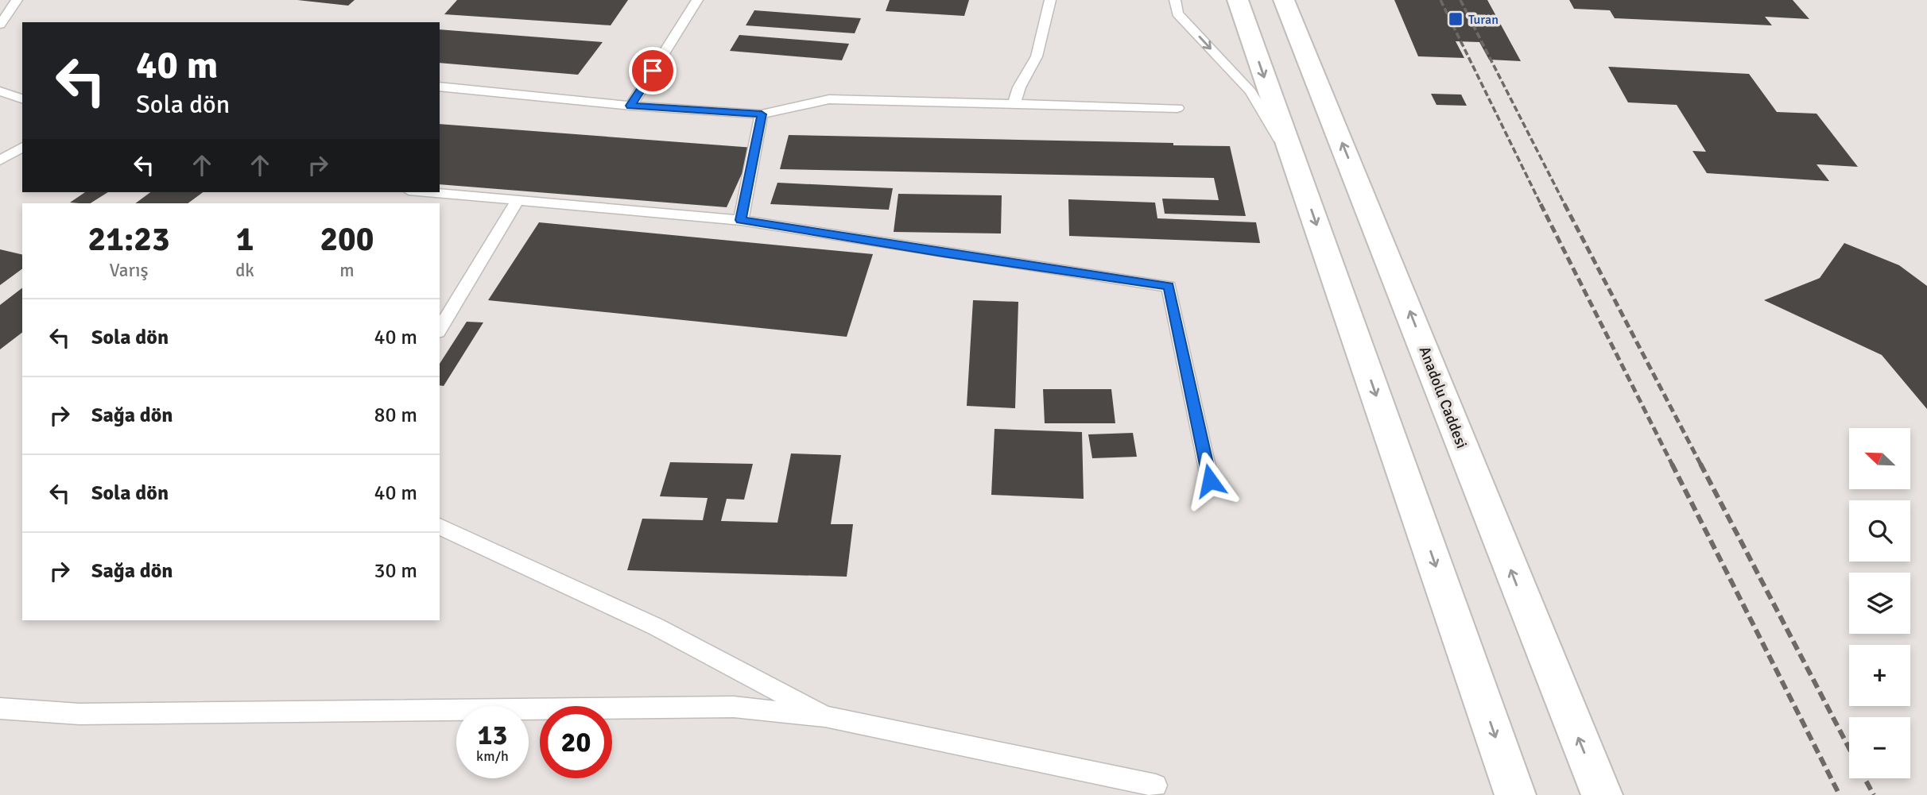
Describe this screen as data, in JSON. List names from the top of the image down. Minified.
{"streets":{"highway":["Anadolu Caddesi"]},"places":{"transit":["Turan"]},"north":"top left","page":{"turn":["40 m","Sola dön"],"eta":["21:23","Varış","1","dk","200","m"],"list":[{"name":"Sola dön","value":"40 m"},{"name":"Sağa dön","value":"80 m"},{"name":"Sola dön","value":"40 m"},{"name":"Sağa dön","value":"30 m"}],"map_buttons":["+","−"],"speed":"13 km/h","limit":"20"}}
